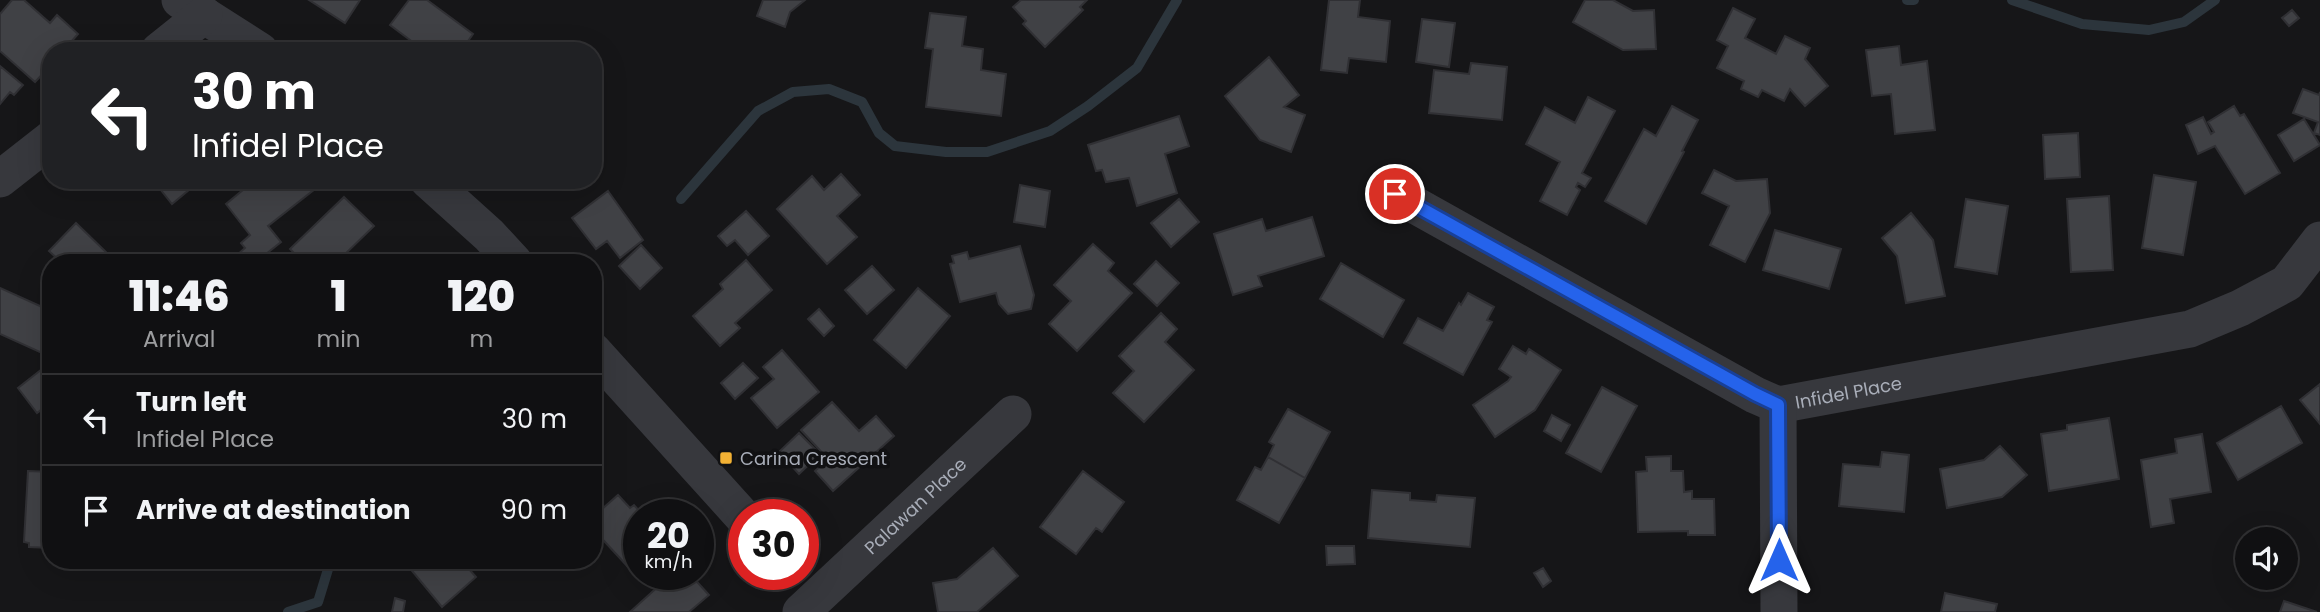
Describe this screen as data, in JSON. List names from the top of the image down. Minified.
{"streets":{"street":["Infidel Place","Palawan Place"]},"places":{"transit":["Carina Crescent"]},"page":{"turn":["30 m","Infidel Place"],"eta":["11:46","Arrival","1","min","120","m"],"list":[{"name":"Turn left","note":"Infidel Place","value":"30 m"},{"name":"Arrive at destination","value":"90 m"}],"speed":"20 km/h","limit":"30"}}
